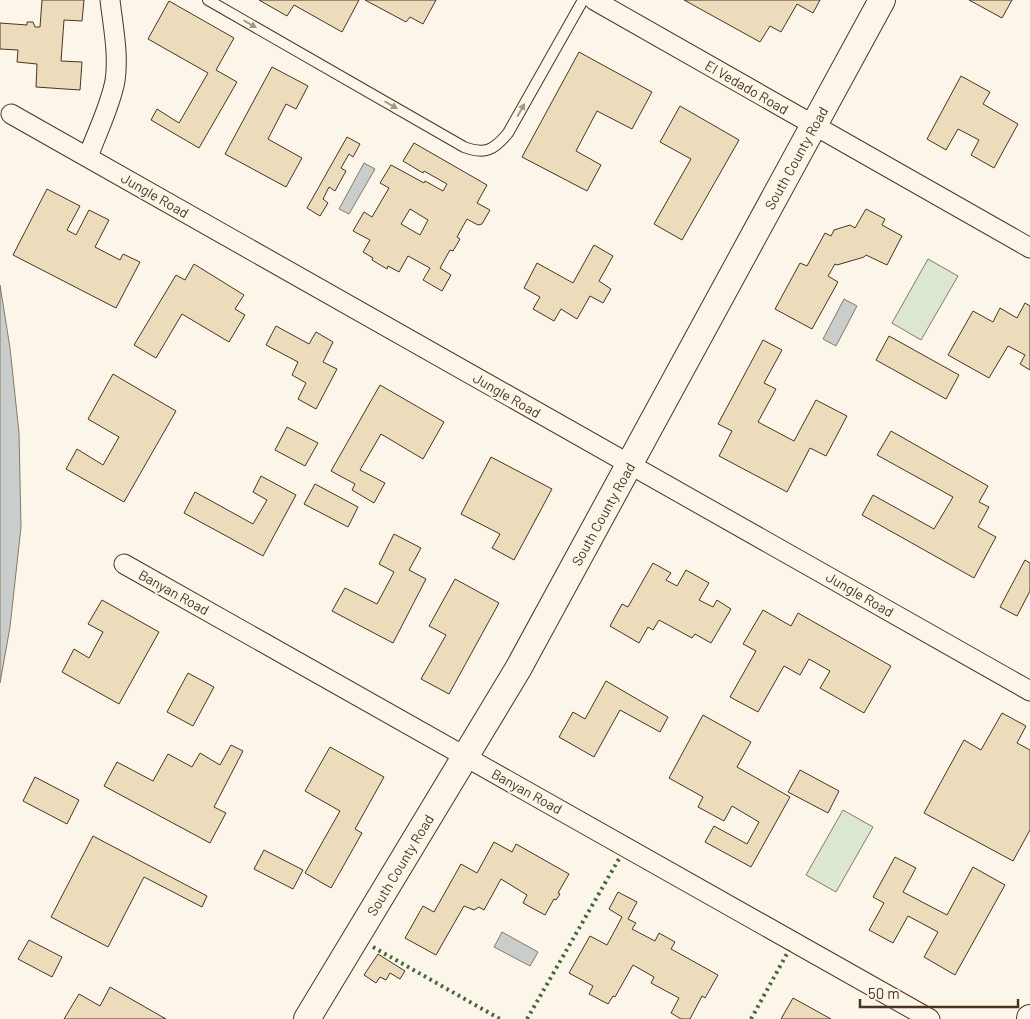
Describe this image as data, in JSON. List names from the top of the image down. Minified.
{"streets":{"main road":["South County Road"],"street":["El Vedado Road","Jungle Road","Banyan Road"]},"crossings":[["El Vedado Road","South County Road"],["South County Road","Jungle Road"],["South County Road","Banyan Road"]],"scale_bar":"50 m"}
